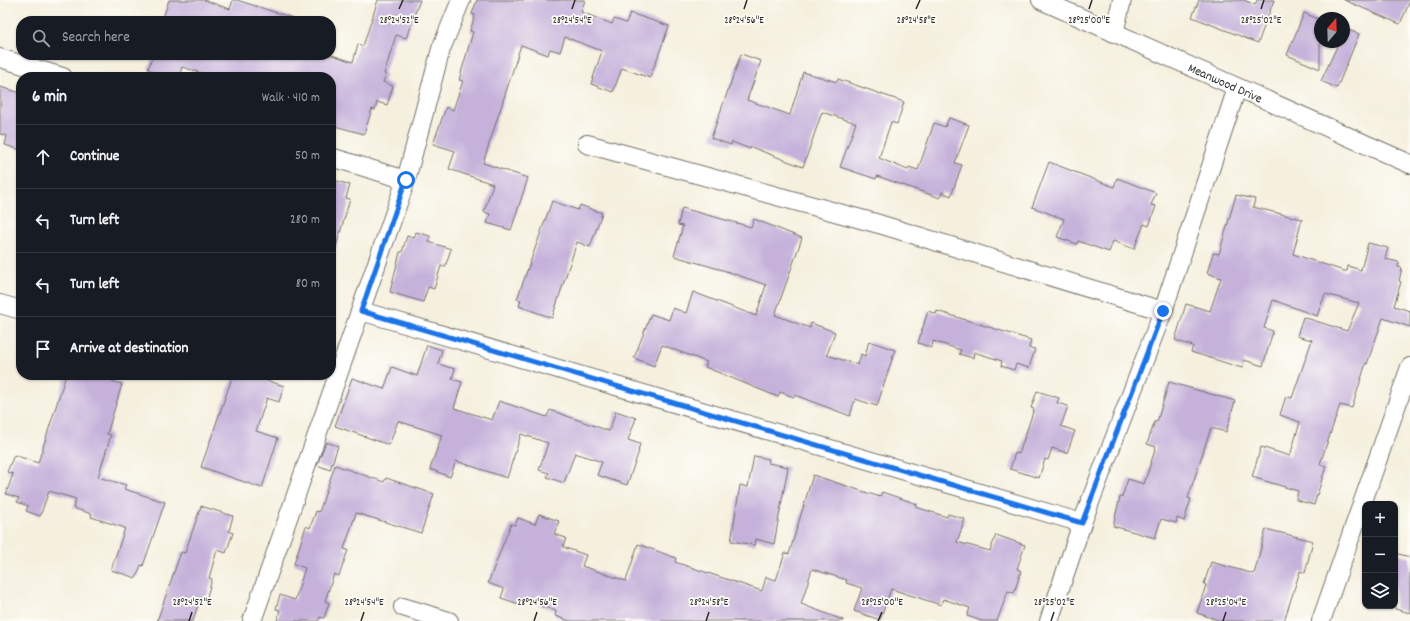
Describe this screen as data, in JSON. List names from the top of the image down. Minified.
{"streets":{"street":["Meanwood Drive"]},"north":"top","page":{"search":"Search here","heading":["6 min","Walk · 410 m"],"list":[["Continue","50 m"],["Turn left","280 m"],["Turn left","80 m"],"Arrive at destination"],"map_buttons":["+","−"]},"coordinates":["28°24'52\"E","28°24'54\"E","28°24'56\"E","28°24'58\"E","28°25'00\"E","28°25'02\"E","28°25'04\"E"]}
